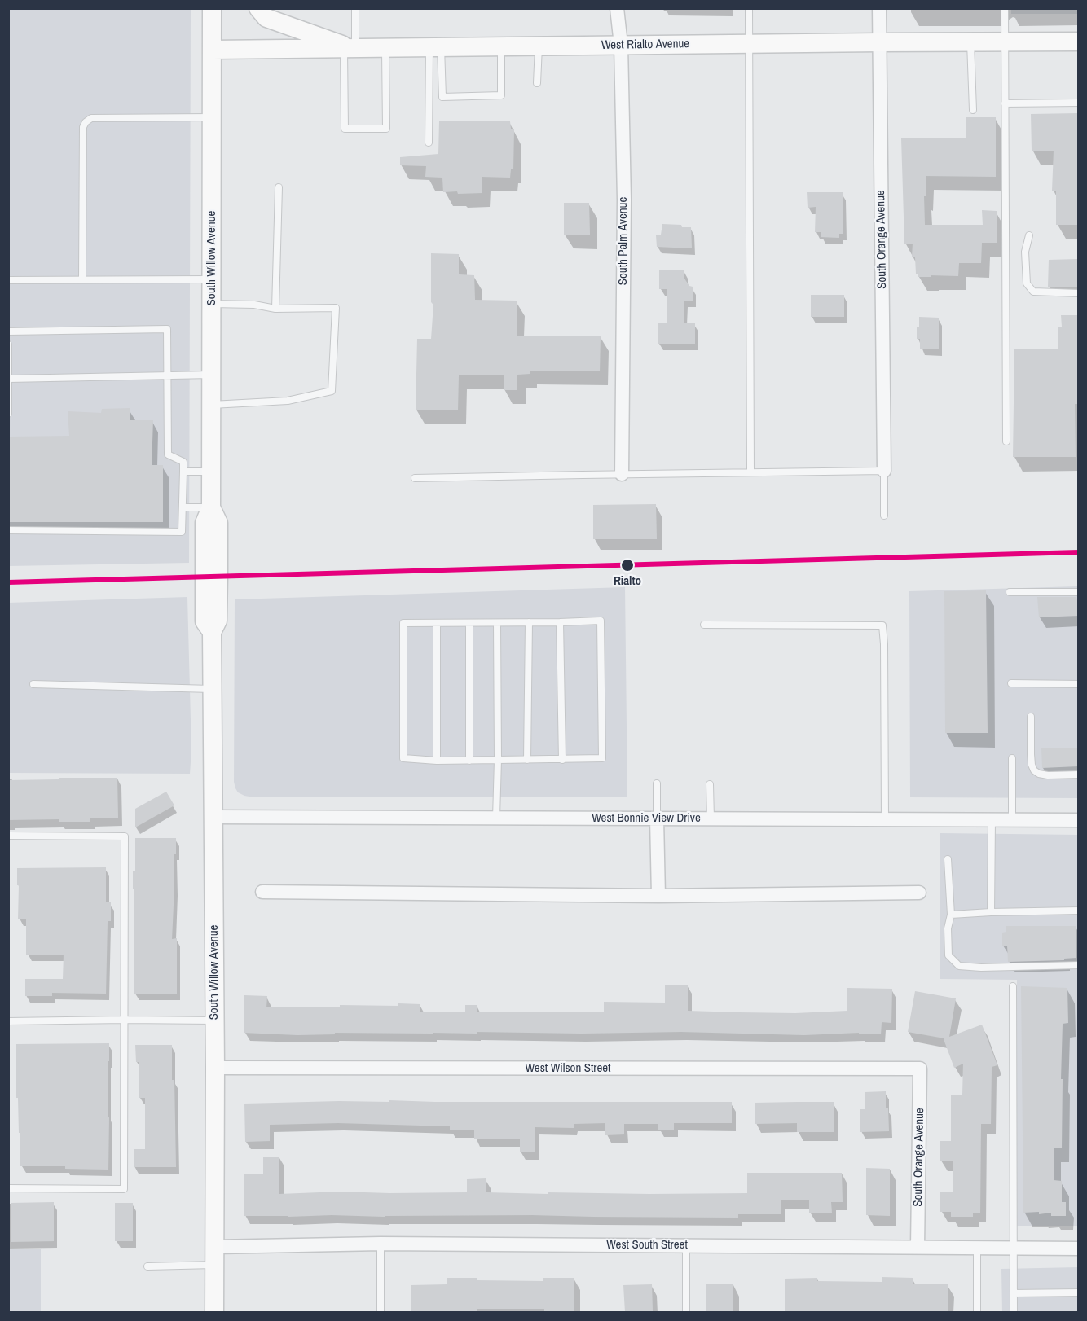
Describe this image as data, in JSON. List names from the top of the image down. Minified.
{"streets":{"street":["West Rialto Avenue","South Orange Avenue","South Palm Avenue","South Willow Avenue","West Bonnie View Drive","West Wilson Street","West South Street"]},"crossings":[["West Rialto Avenue","South Orange Avenue"],["West Rialto Avenue","South Palm Avenue"],["West Rialto Avenue","South Willow Avenue"],["South Orange Avenue","West Wilson Street"],["South Orange Avenue","West South Street"],["South Willow Avenue","West Bonnie View Drive"],["South Willow Avenue","West Wilson Street"],["South Willow Avenue","West South Street"]],"places":["Rialto"]}
